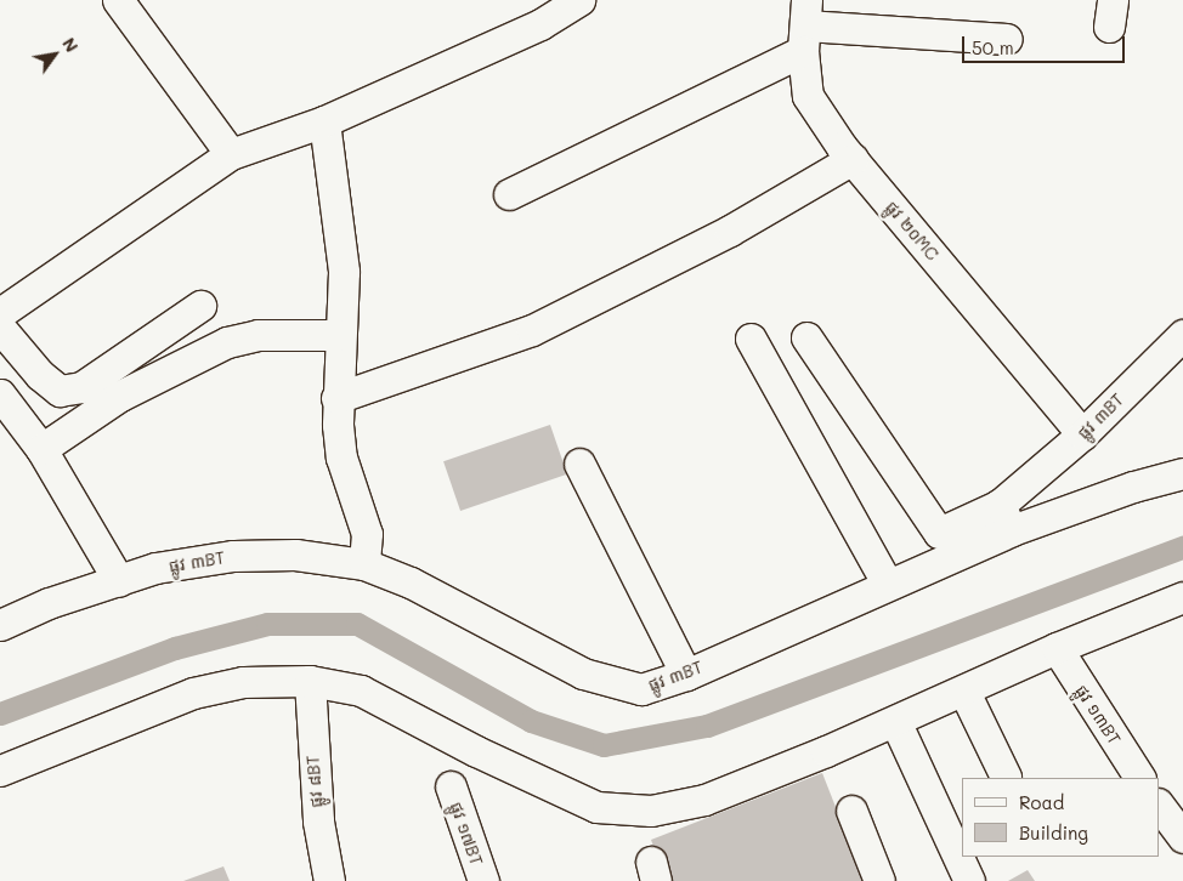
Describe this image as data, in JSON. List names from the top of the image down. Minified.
{"streets":{"street":["ផ្លូវ ២០MC","ផ្លូវ ៣BT","ផ្លូវ ១៣BT","ផ្លូវ ៨BT","ផ្លូវ ១៧BT"]},"crossings":[["ផ្លូវ ២០MC","ផ្លូវ ៣BT"]],"legend":["Road","Building"],"scale_bar":"50 m","north":"top right"}
